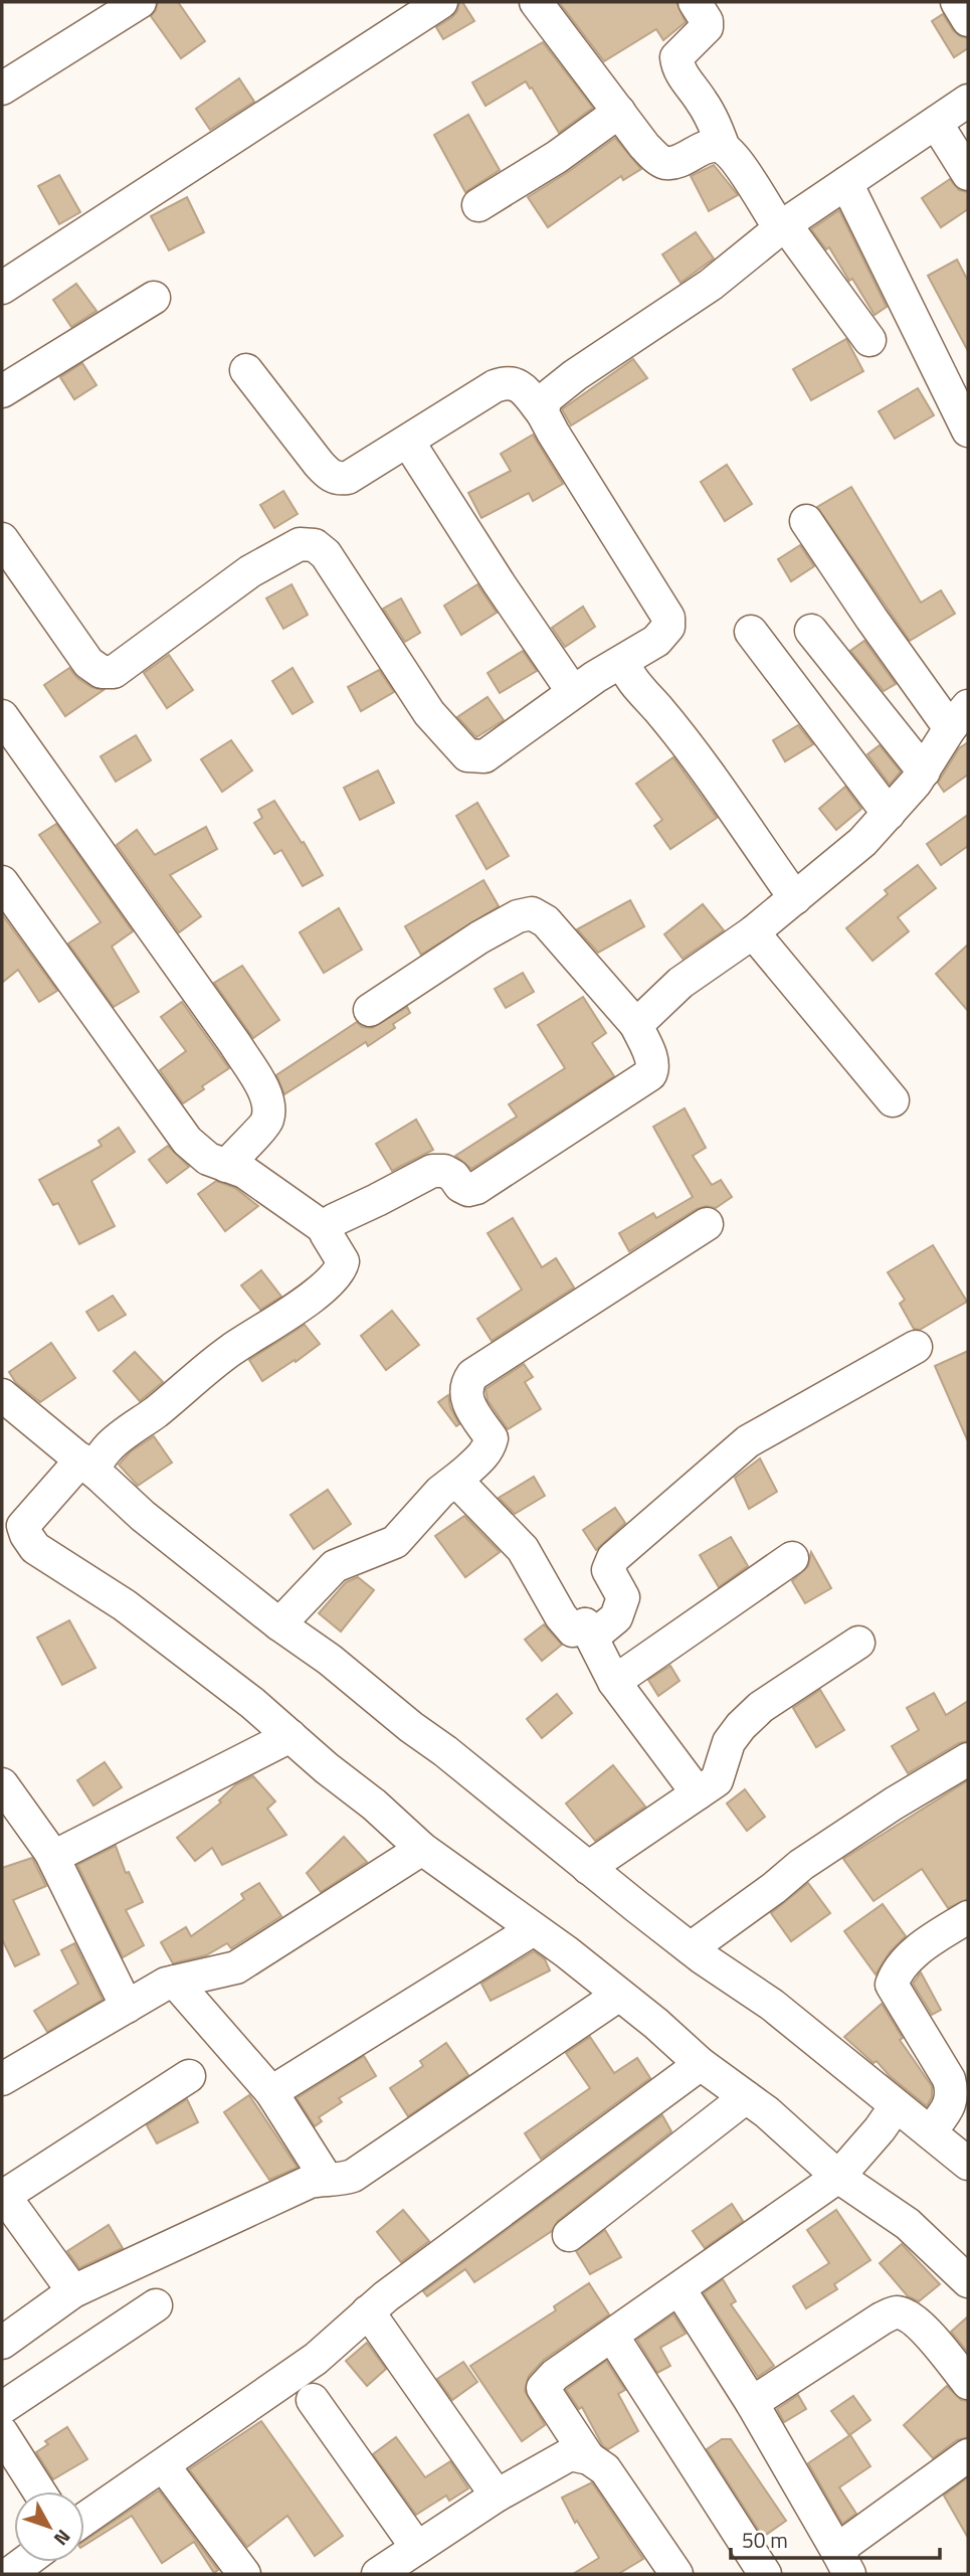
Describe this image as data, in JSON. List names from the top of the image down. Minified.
{"scale_bar":"50 m","north":"bottom right"}
